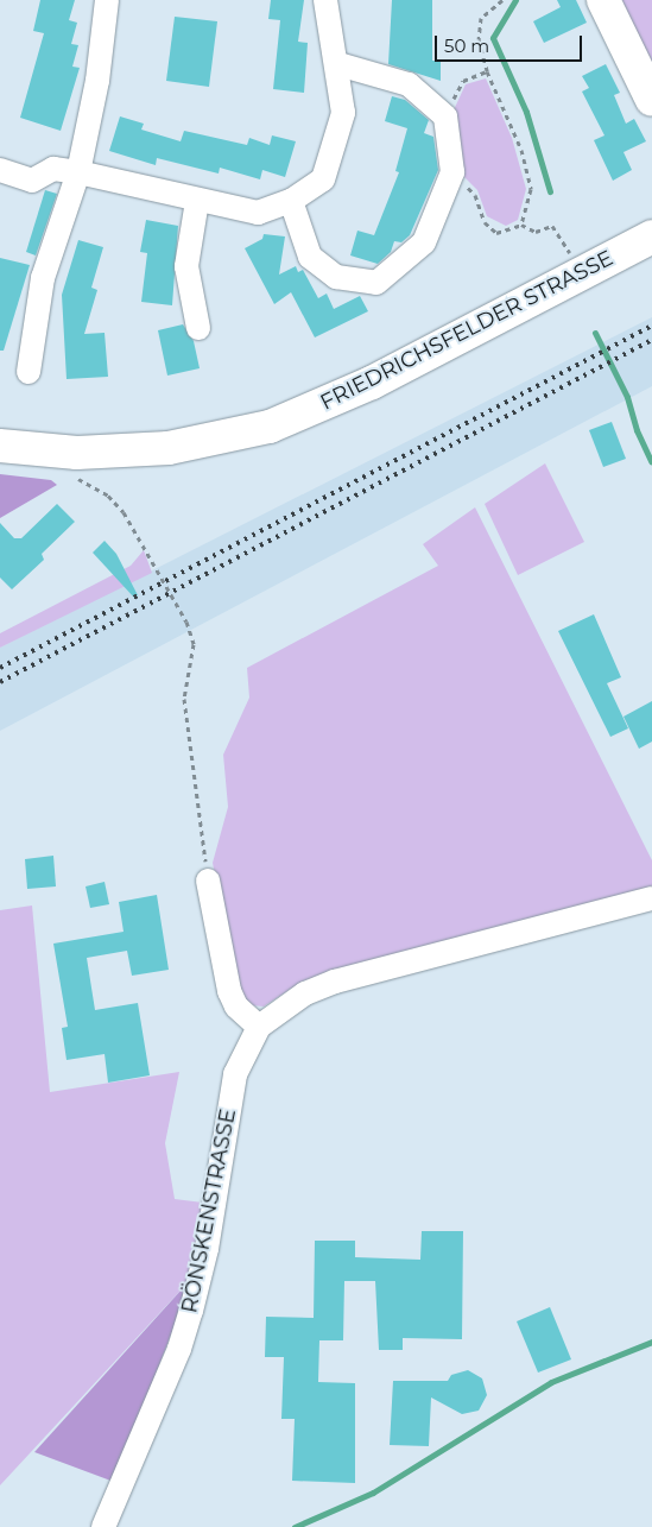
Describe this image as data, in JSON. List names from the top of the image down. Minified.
{"streets":{"main road":["FRIEDRICHSFELDER STRASSE"],"street":["RÖNSKENSTRASSE"]},"scale_bar":"50 m"}
